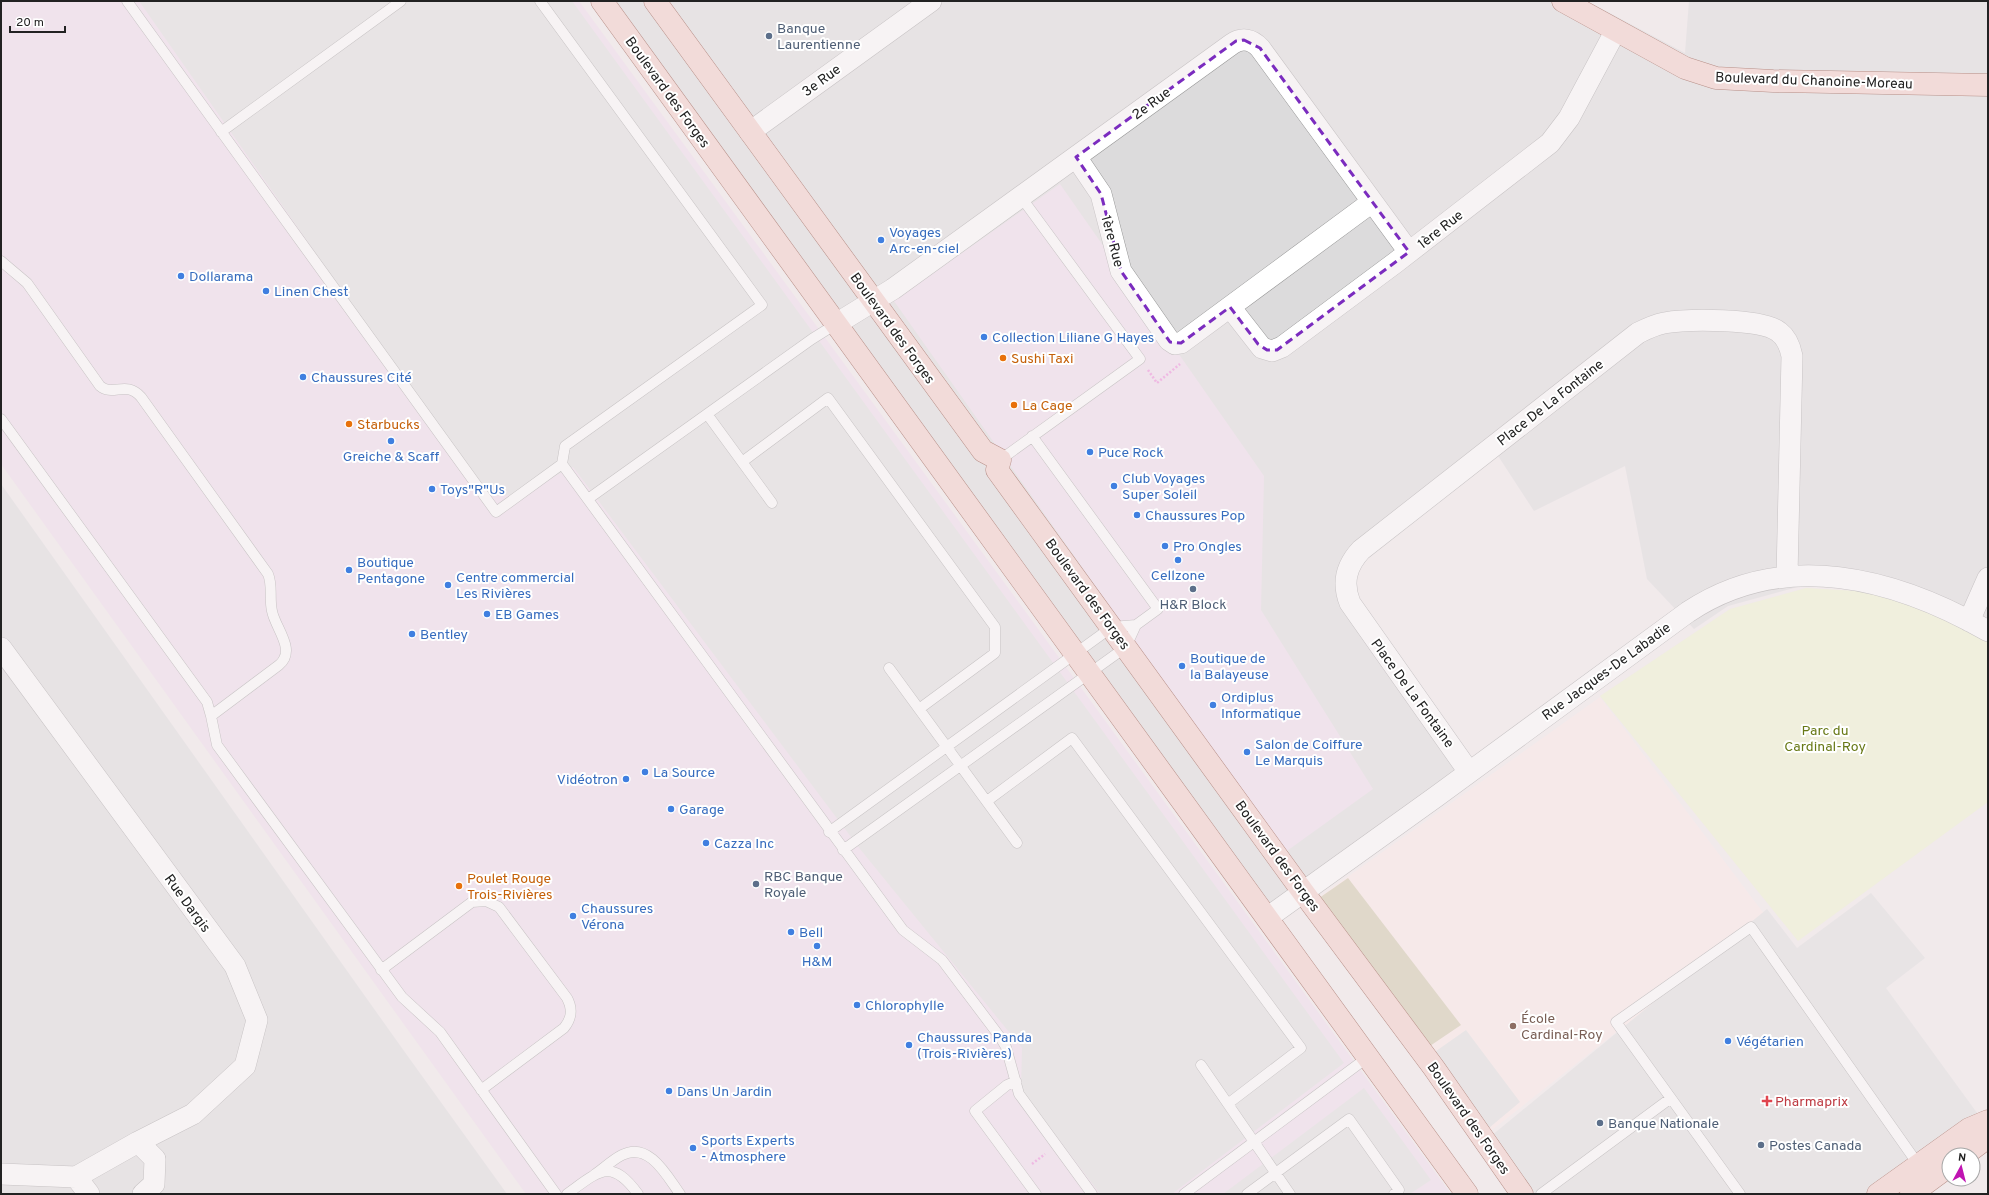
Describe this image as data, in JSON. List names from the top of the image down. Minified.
{"streets":{"main road":["Boulevard du Chanoine-Moreau","Boulevard des Forges"],"street":["3e Rue","2e Rue","1ère Rue","Place De La Fontaine","Rue Jacques-De Labadie","Rue Dargis"]},"crossings":[["3e Rue","Boulevard des Forges"],["Boulevard du Chanoine-Moreau","1ère Rue"],["Boulevard des Forges","2e Rue"],["Boulevard des Forges","Rue Jacques-De Labadie"],["2e Rue","1ère Rue"],["Place De La Fontaine","Rue Jacques-De Labadie"]],"parks":["Parc du Cardinal-Roy"],"places":{"other":["Banque Laurentienne","Voyages Arc-en-ciel","Dollarama","Linen Chest","Collection Liliane G Hayes","Sushi Taxi","Chaussures Cité","La Cage","Starbucks","Greiche & Scaff","Puce Rock","Club Voyages Super Soleil","Toys\"R\"Us","Chaussures Pop","Pro Ongles","Cellzone","Boutique Pentagone","Centre commercial Les Rivières","H&R Block","EB Games","Bentley","Boutique de la Balayeuse","Ordiplus Informatique","Salon de Coiffure Le Marquis","La Source","Vidéotron","Garage","Cazza Inc","RBC Banque Royale","Poulet Rouge Trois-Rivières","Chaussures Vérona","Bell","H&M","Chlorophylle","École Cardinal-Roy","Végétarien","Chaussures Panda (Trois-Rivières)","Dans Un Jardin","Banque Nationale","Postes Canada","Sports Experts - Atmosphere"],"health":["Pharmaprix"]},"scale_bar":"20 m","north":"top"}
